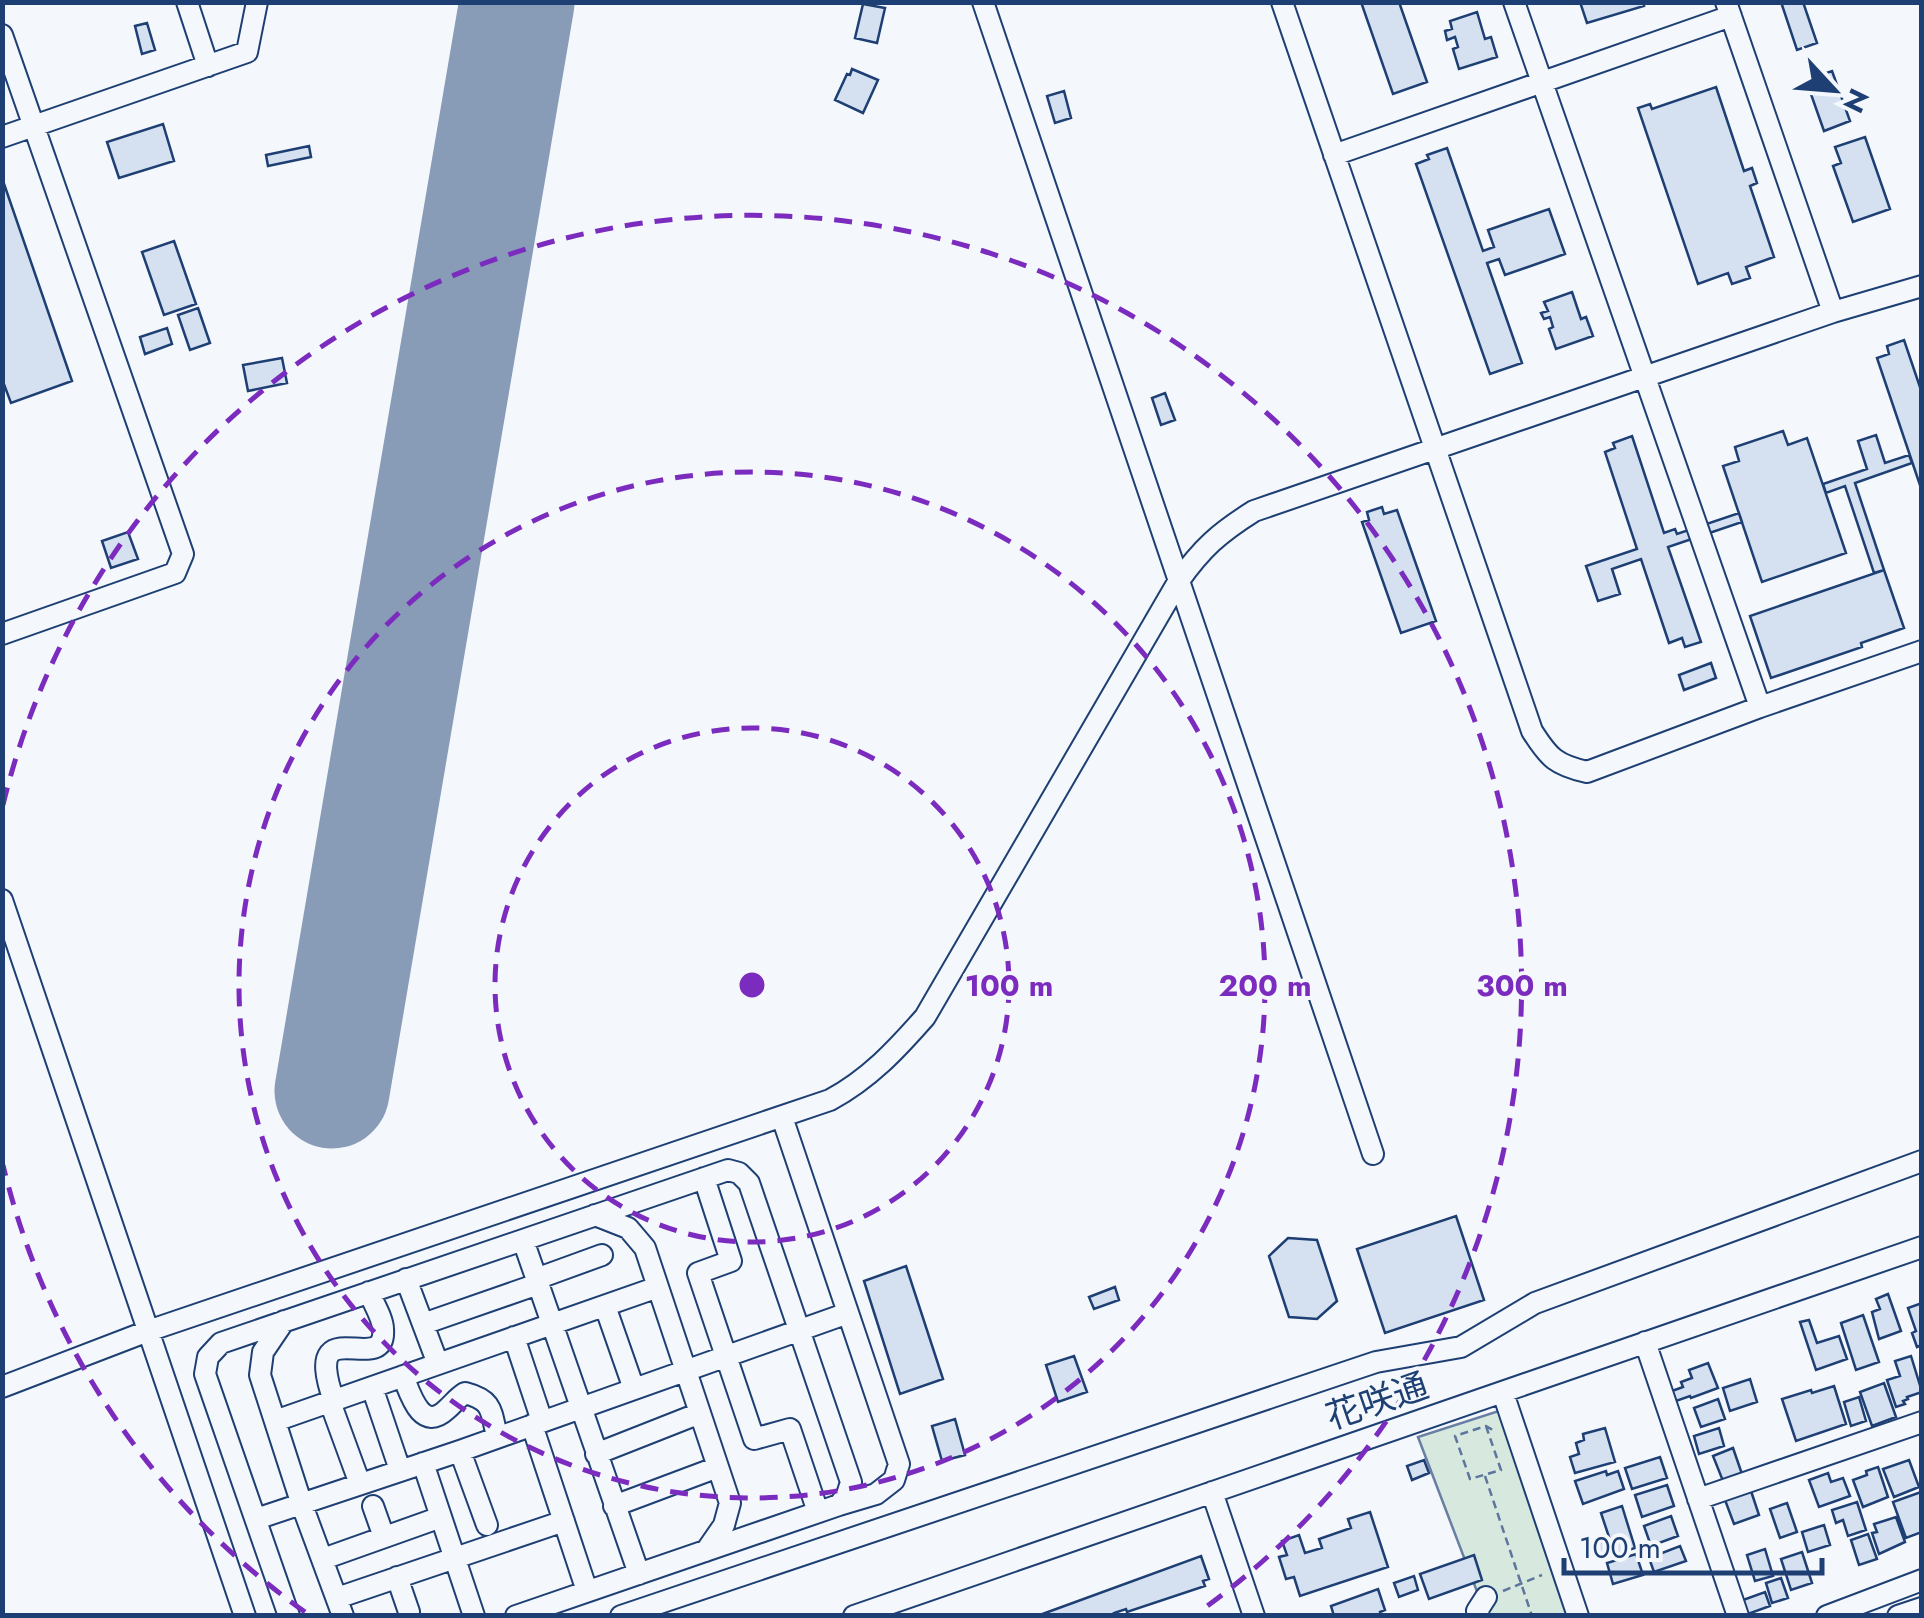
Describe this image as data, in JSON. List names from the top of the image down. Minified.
{"streets":{"street":["花咲通"]},"scale_bar":"100 m","north":"bottom right","rings":["100 m","200 m","300 m"]}
